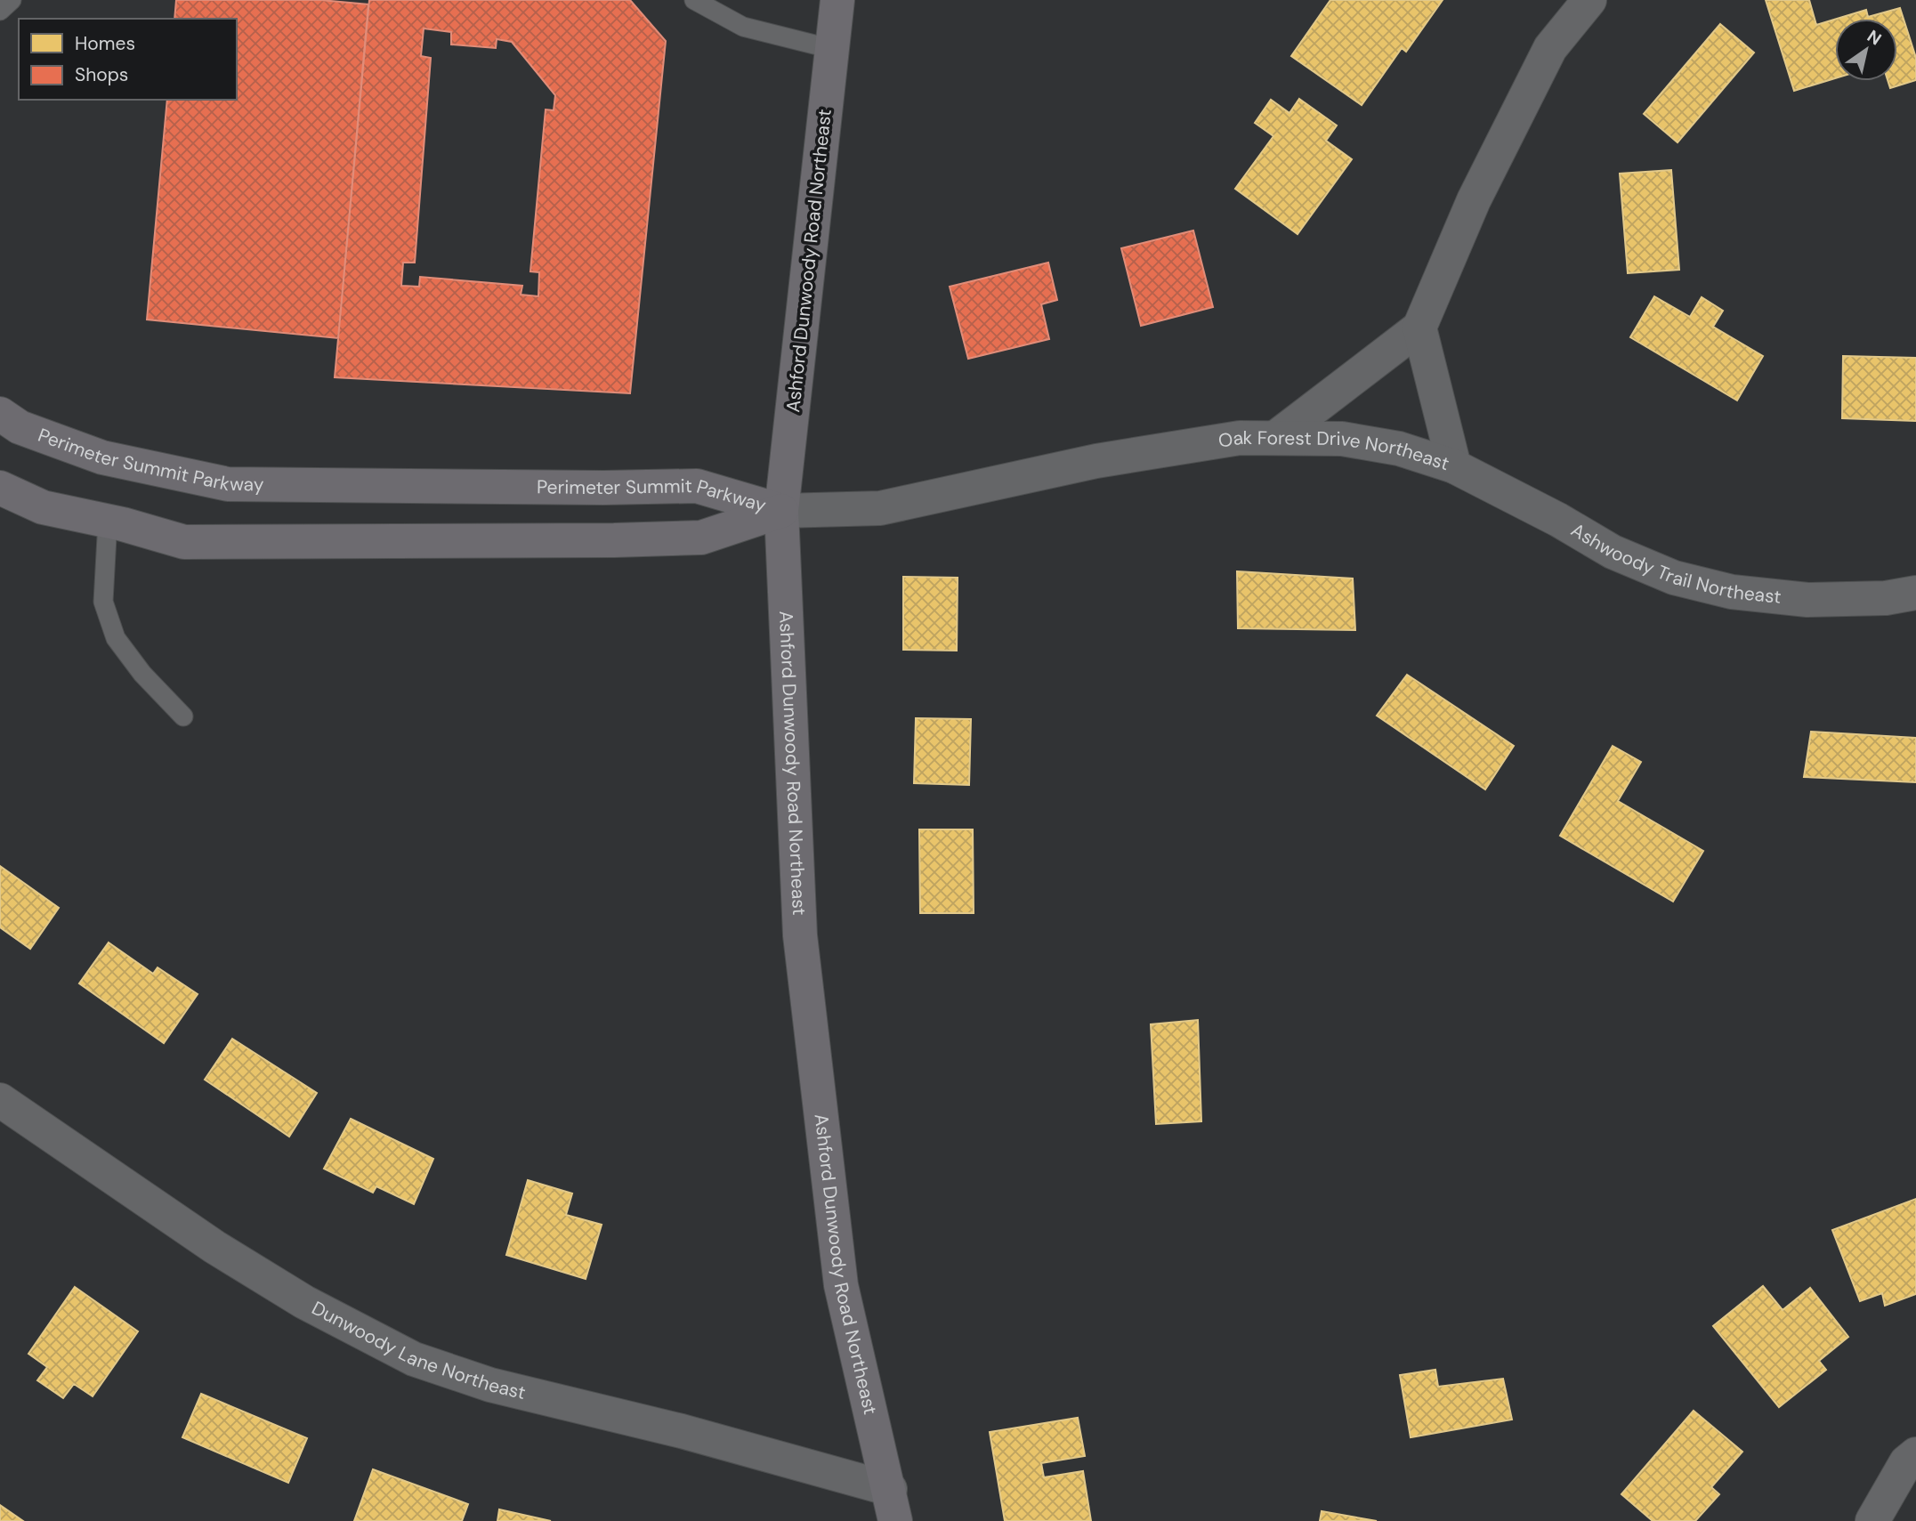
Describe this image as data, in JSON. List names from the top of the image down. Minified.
{"streets":{"main road":["Ashford Dunwoody Road Northeast","Perimeter Summit Parkway"],"street":["Oak Forest Drive Northeast","Ashwoody Trail Northeast","Dunwoody Lane Northeast"]},"crossings":[["Ashford Dunwoody Road Northeast","Oak Forest Drive Northeast"],["Ashford Dunwoody Road Northeast","Perimeter Summit Parkway"],["Ashford Dunwoody Road Northeast","Dunwoody Lane Northeast"],["Oak Forest Drive Northeast","Perimeter Summit Parkway"],["Oak Forest Drive Northeast","Ashwoody Trail Northeast"]],"legend":["Homes","Shops"],"north":"top right"}
